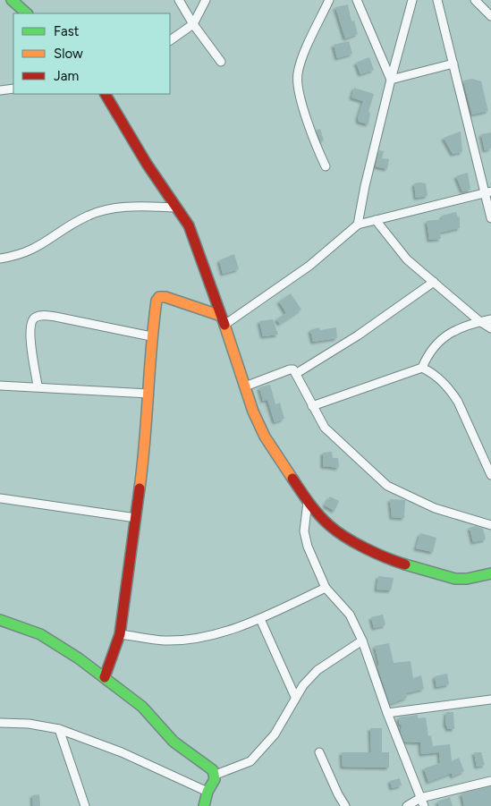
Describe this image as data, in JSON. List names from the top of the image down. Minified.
{"legend":["Fast","Slow","Jam"]}
